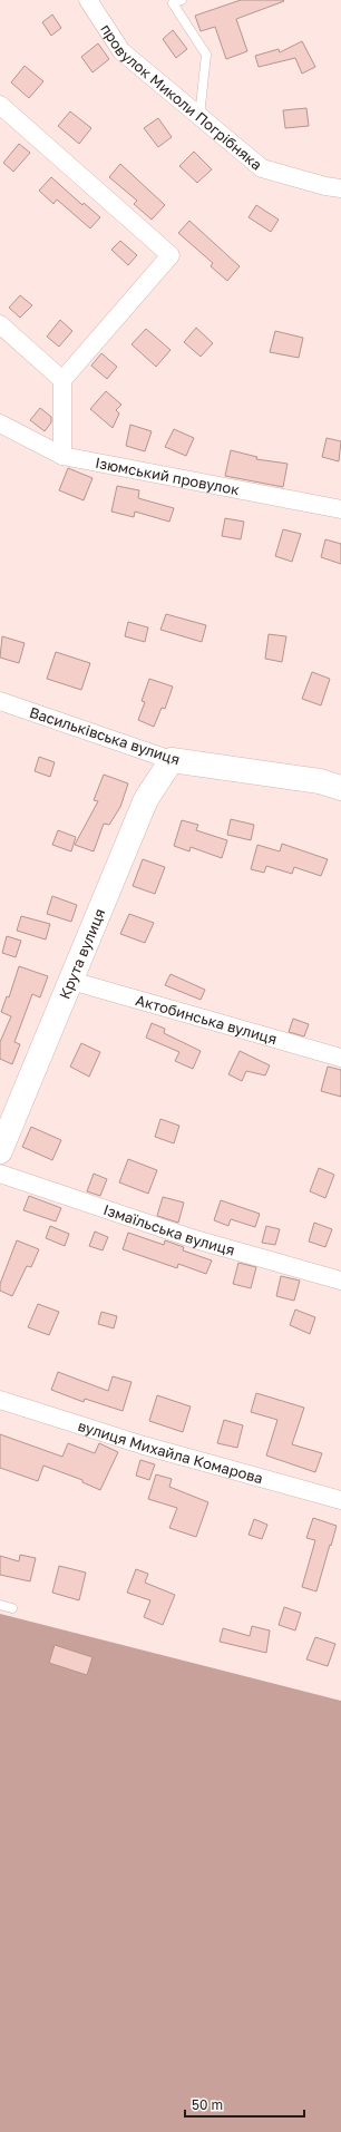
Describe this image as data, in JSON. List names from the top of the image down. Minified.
{"streets":{"street":["провулок Миколи Погрібняка","Ізюмський провулок","Васильківська вулиця","Крута вулиця","Актобинська вулиця","Ізмаїльська вулиця","вулиця Михайла Комарова"]},"crossings":[["Васильківська вулиця","Крута вулиця"],["Крута вулиця","Актобинська вулиця"]],"scale_bar":"50 m"}
